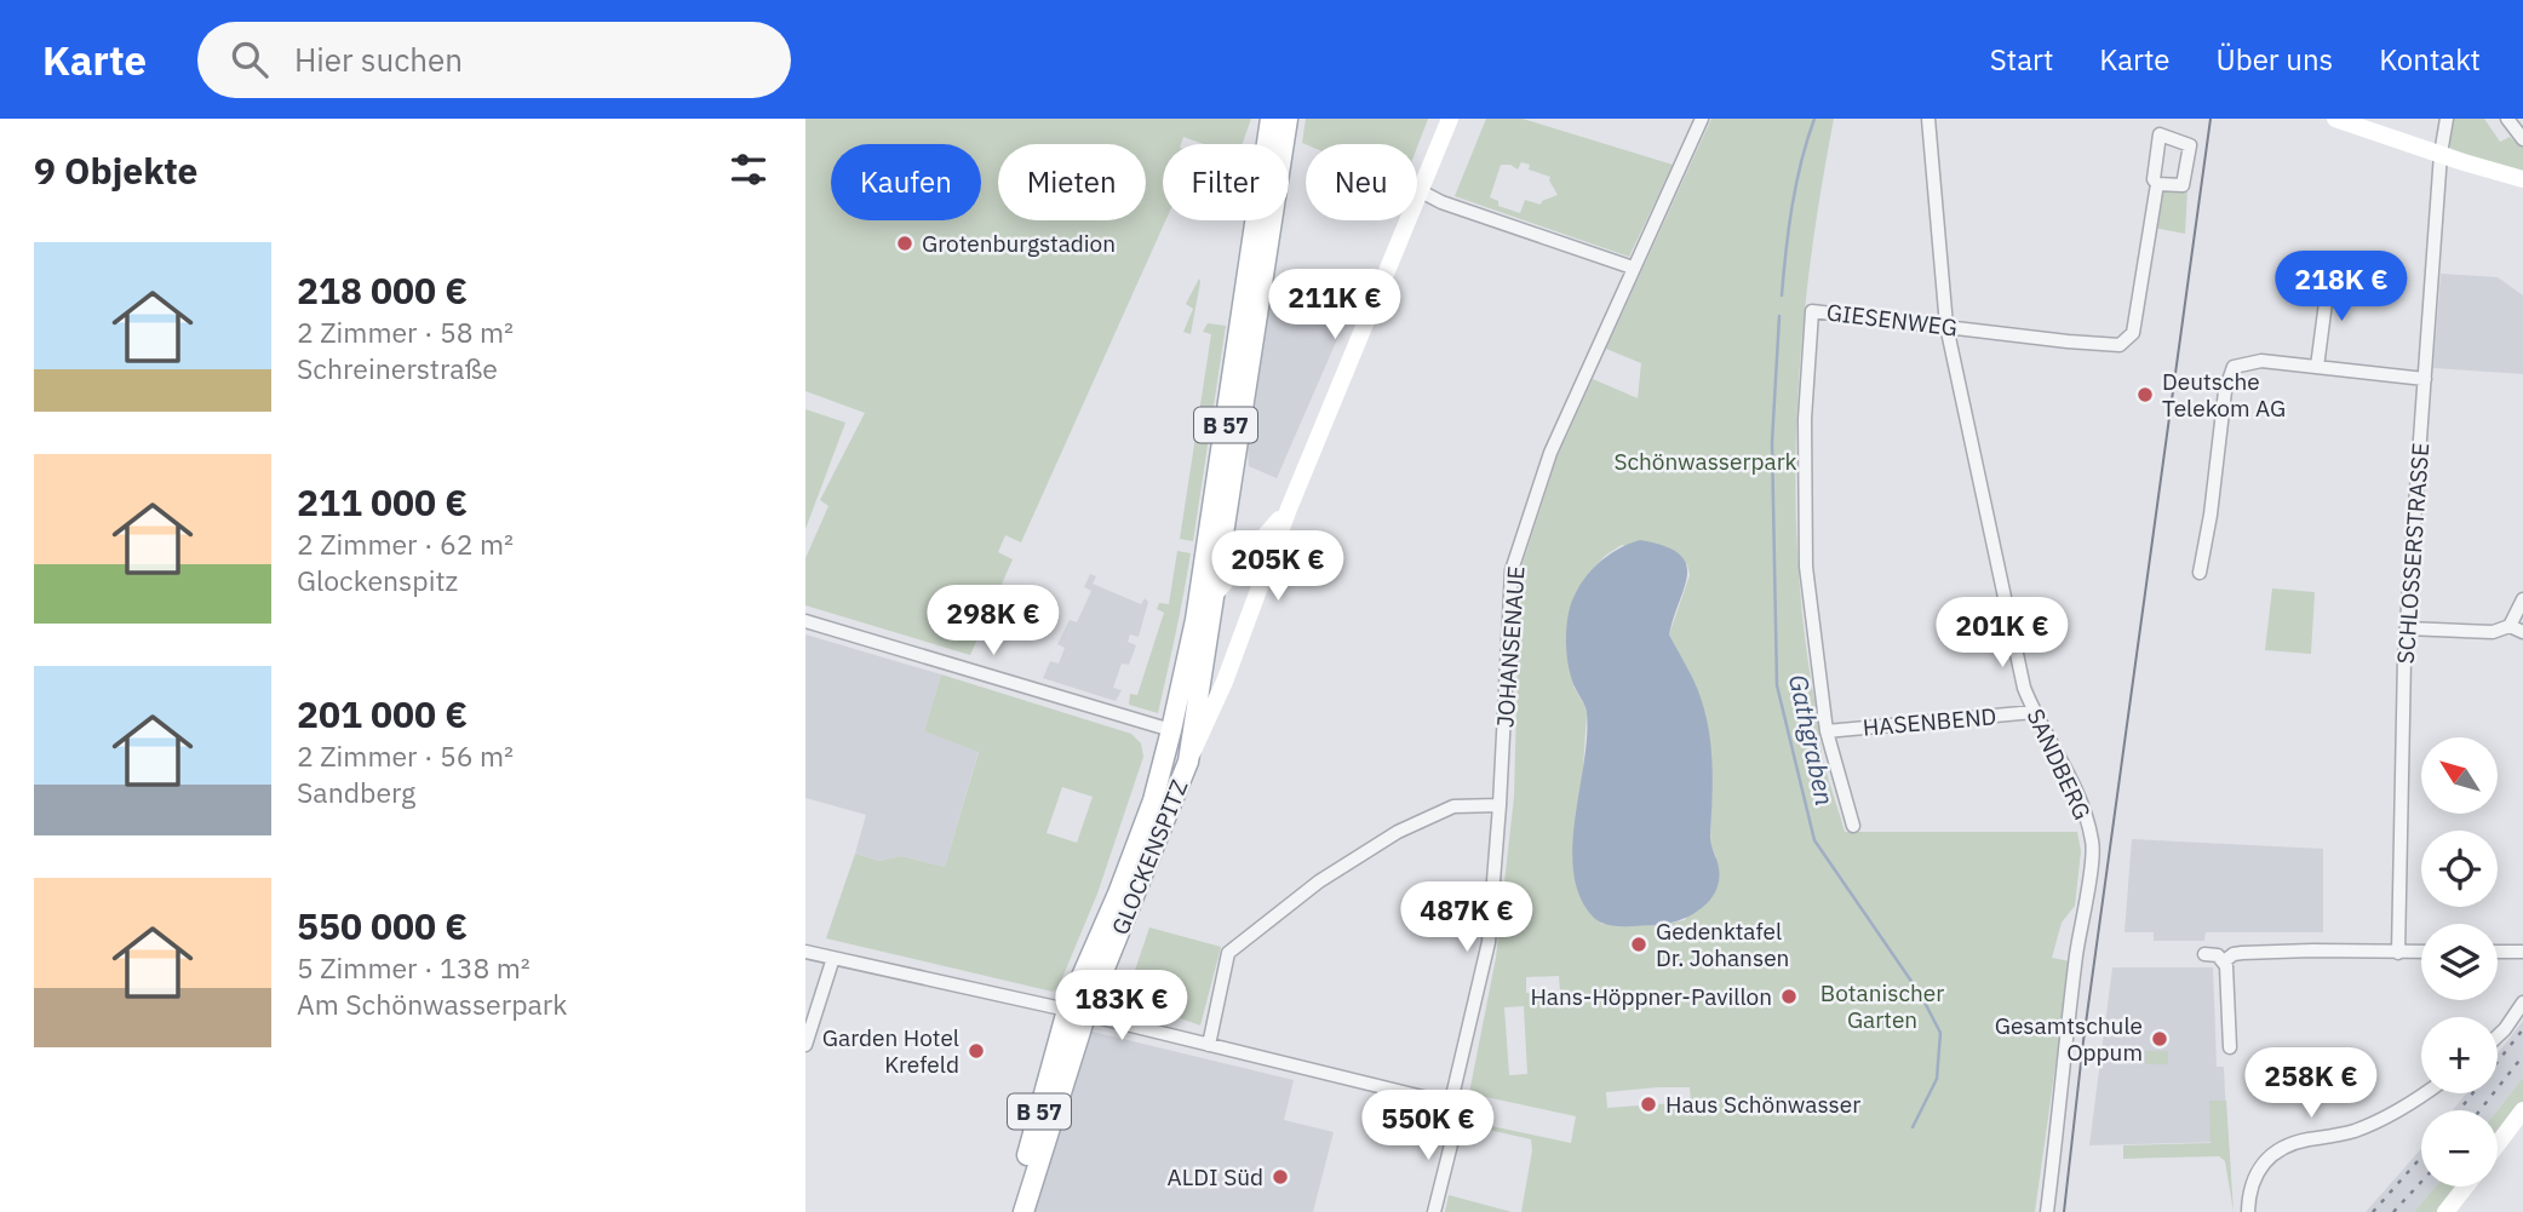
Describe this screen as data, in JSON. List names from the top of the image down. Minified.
{"streets":{"main road":["B 57","GLOCKENSPITZ"],"street":["GIESENWEG","SCHLOSSERSTRASSE","JOHANSENAUE","HASENBEND","SANDBERG"]},"crossings":[["GIESENWEG","HASENBEND"],["GIESENWEG","SANDBERG"],["B 57","GLOCKENSPITZ"],["HASENBEND","SANDBERG"]],"water":["Gathgraben"],"parks":["Schönwasserpark","Botanischer Garten"],"places":["Grotenburgstadion","Deutsche Telekom AG","Gedenktafel Dr. Johansen","Hans-Höppner-Pavillon","Gesamtschule Oppum","Garden Hotel Krefeld","Haus Schönwasser","ALDI Süd"],"north":"top left","page":{"header":"Karte","search":"Hier suchen","nav":["Start","Karte","Über uns","Kontakt"],"heading":"9 Objekte","chip":["Kaufen","Mieten","Filter","Neu"],"list":[{"name":"218 000 €","note":"2 Zimmer · 58 m² · Schreinerstraße"},{"name":"211 000 €","note":"2 Zimmer · 62 m² · Glockenspitz"},{"name":"201 000 €","note":"2 Zimmer · 56 m² · Sandberg"},{"name":"550 000 €","note":"5 Zimmer · 138 m² · Am Schönwasserpark"}],"price":["218K €","211K €","205K €","298K €","201K €","487K €","183K €","258K €","550K €"],"map_buttons":["+","−"]}}
